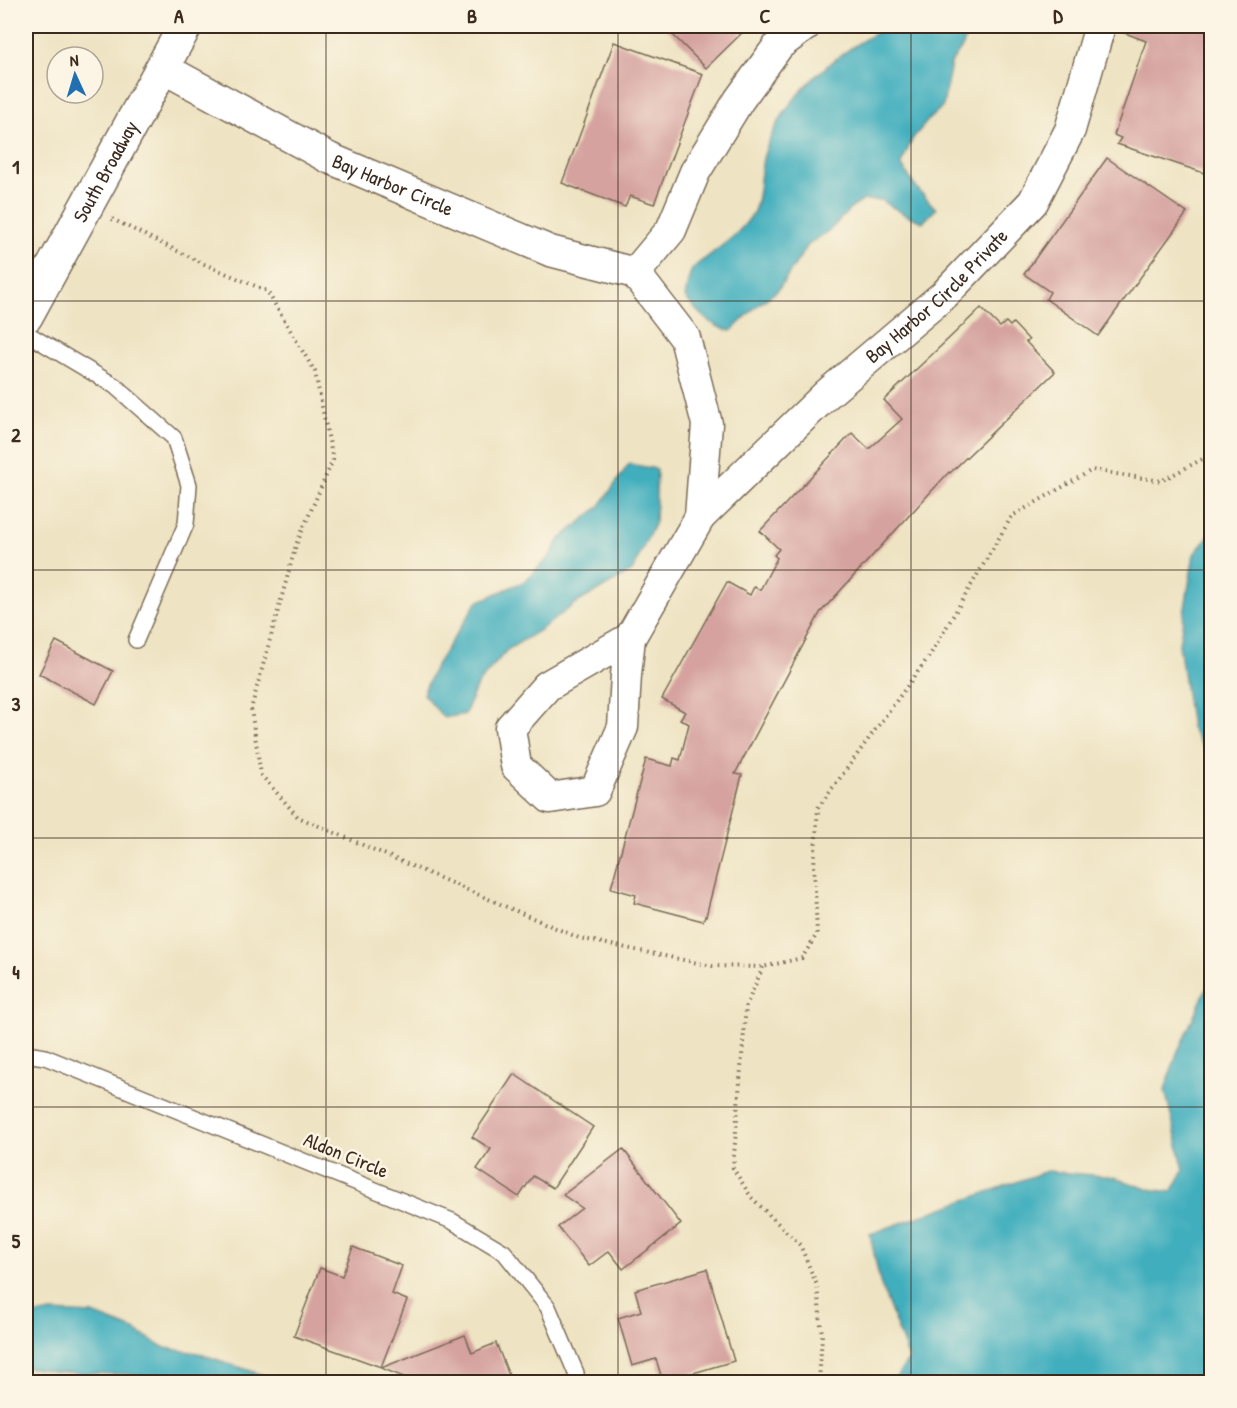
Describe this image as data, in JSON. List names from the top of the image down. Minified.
{"streets":{"street":["South Broadway","Bay Harbor Circle","Bay Harbor Circle Private"],"lane":["Aldon Circle"]},"crossings":[["South Broadway","Bay Harbor Circle"],["Bay Harbor Circle","Bay Harbor Circle Private"]],"north":"top","grid":{"columns":["A","B","C","D"],"rows":["1","2","3","4","5"]}}
